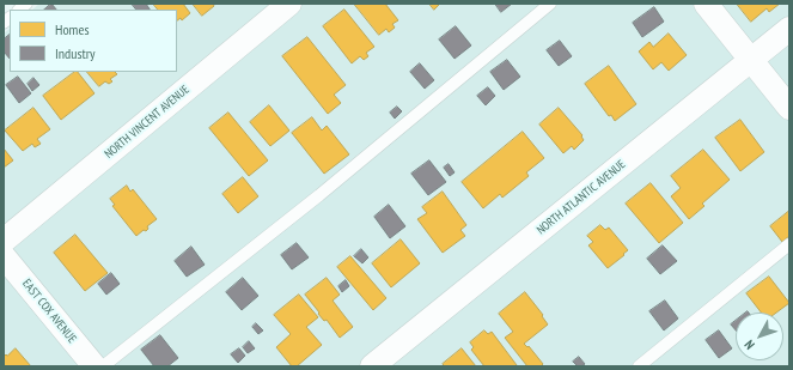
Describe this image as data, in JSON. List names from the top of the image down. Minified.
{"streets":{"street":["NORTH VINCENT AVENUE","NORTH ATLANTIC AVENUE","EAST COX AVENUE"]},"legend":["Homes","Industry"],"north":"bottom left"}
